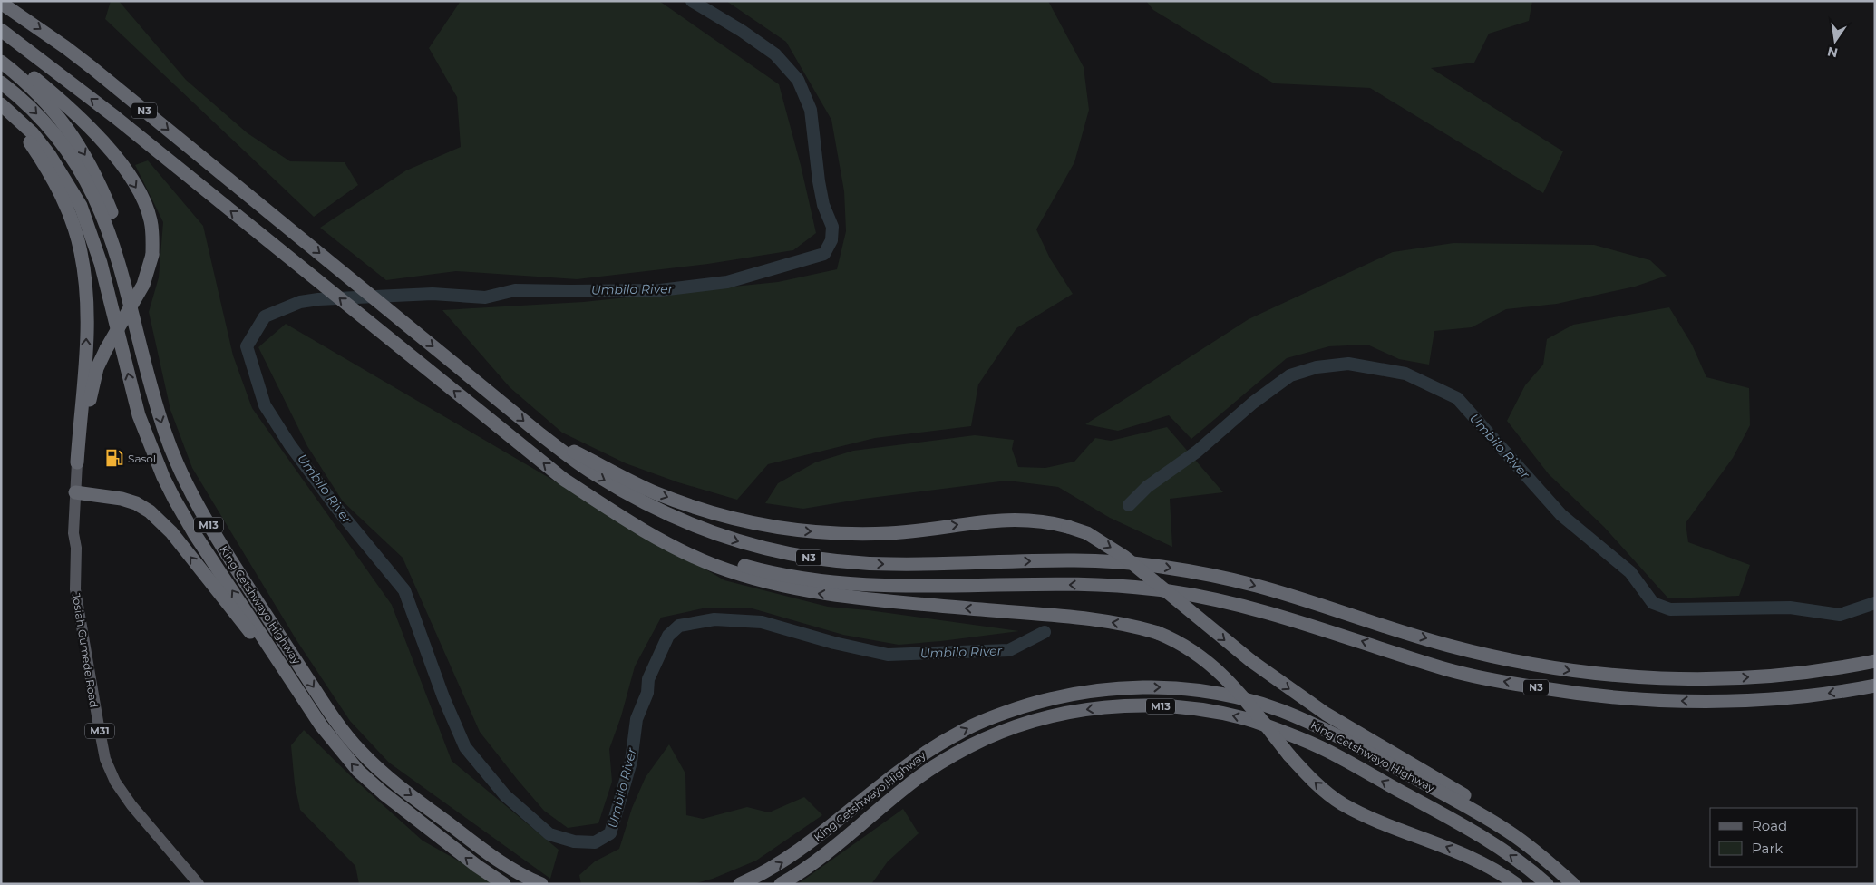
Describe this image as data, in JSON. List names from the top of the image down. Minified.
{"streets":{"highway":["N3","M13","King Cetshwayo Highway"],"main road":["Josiah Gumede Road","M31"]},"water":["Umbilo River"],"places":{"fuel station":["Sasol"]},"legend":["Road","Park"],"north":"bottom"}
